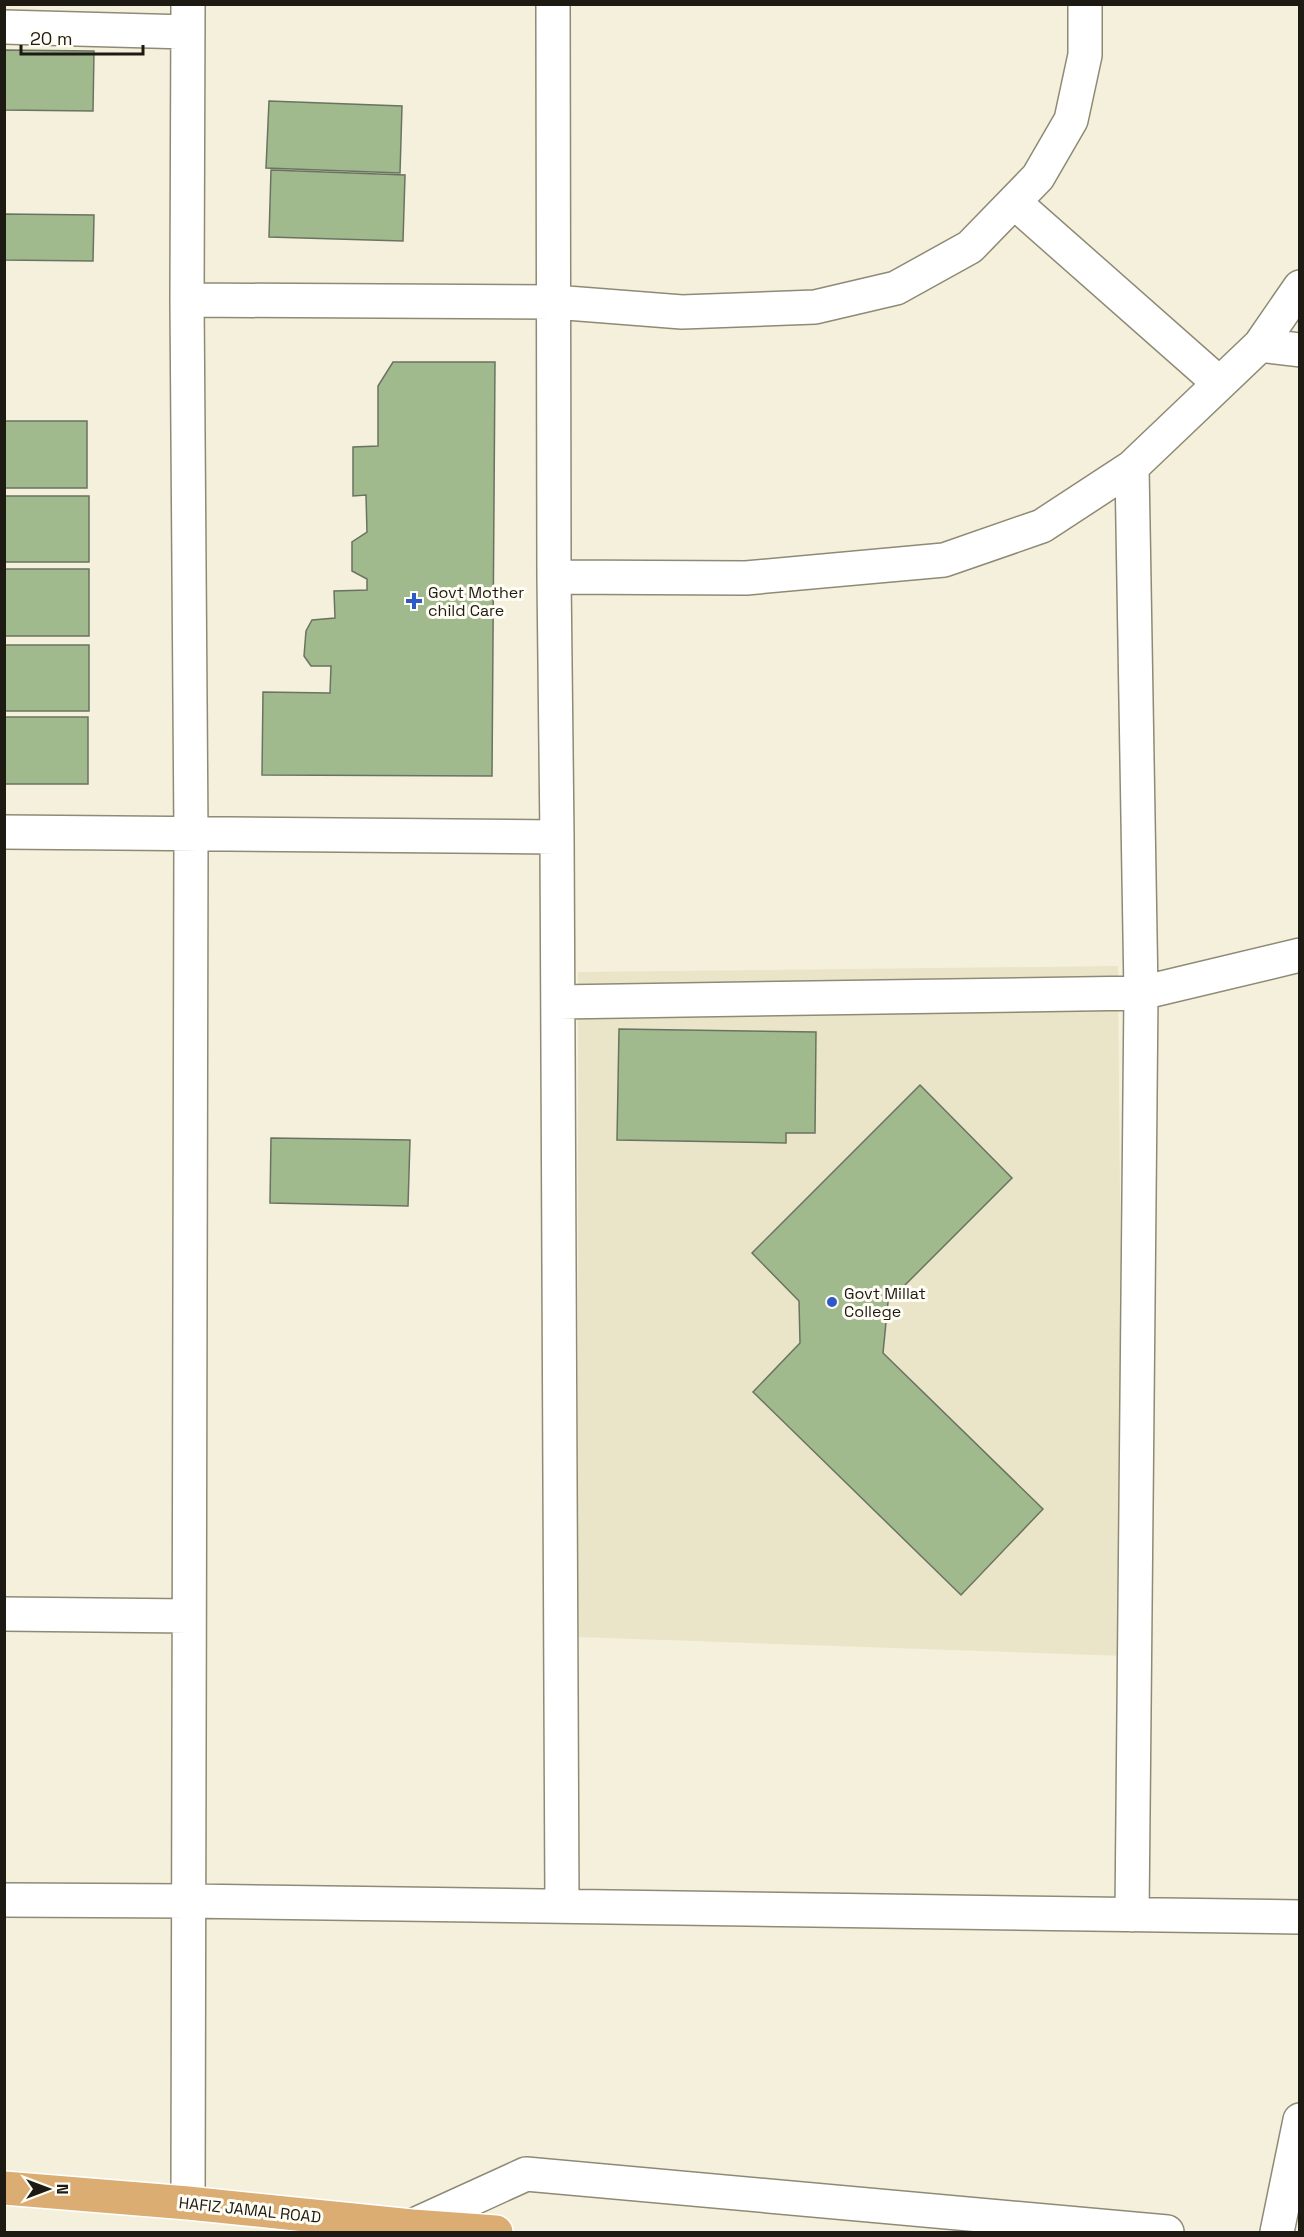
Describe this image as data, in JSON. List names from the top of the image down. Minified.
{"streets":{"main road":["HAFIZ JAMAL ROAD"]},"places":{"health":["Govt Mother child Care"],"other":["Govt Millat College"]},"scale_bar":"20 m","north":"right"}
